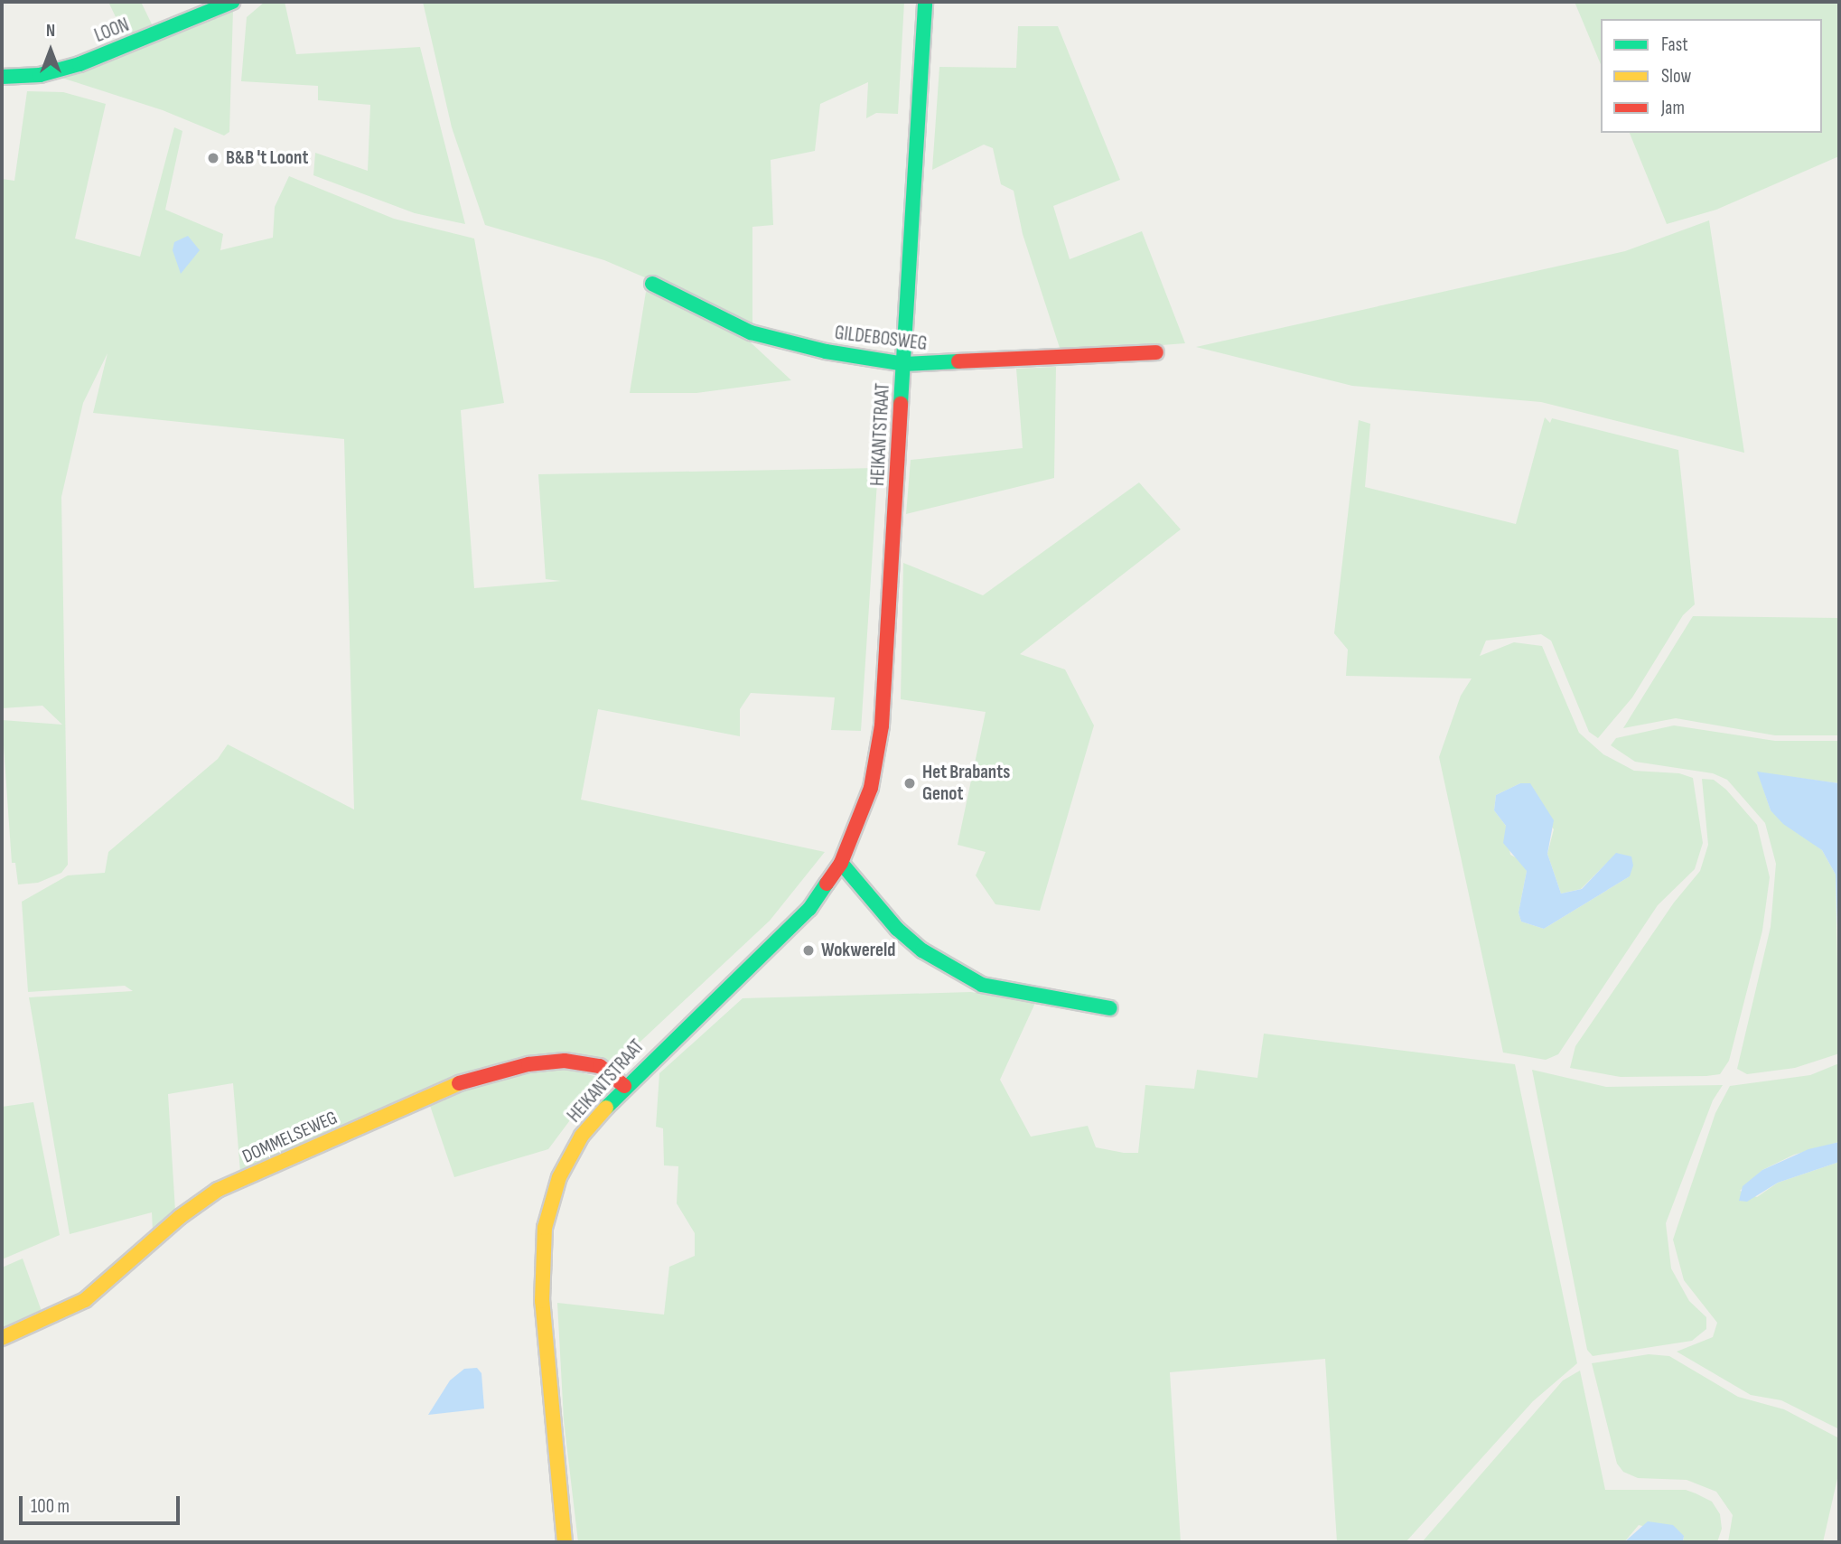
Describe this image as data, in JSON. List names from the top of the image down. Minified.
{"streets":{"street":["LOON","GILDEBOSWEG","HEIKANTSTRAAT","DOMMELSEWEG"]},"crossings":[["GILDEBOSWEG","HEIKANTSTRAAT"],["HEIKANTSTRAAT","DOMMELSEWEG"]],"places":["B&B 't Loont","Het Brabants Genot","Wokwereld"],"legend":["Fast","Slow","Jam"],"scale_bar":"100 m","north":"top"}
